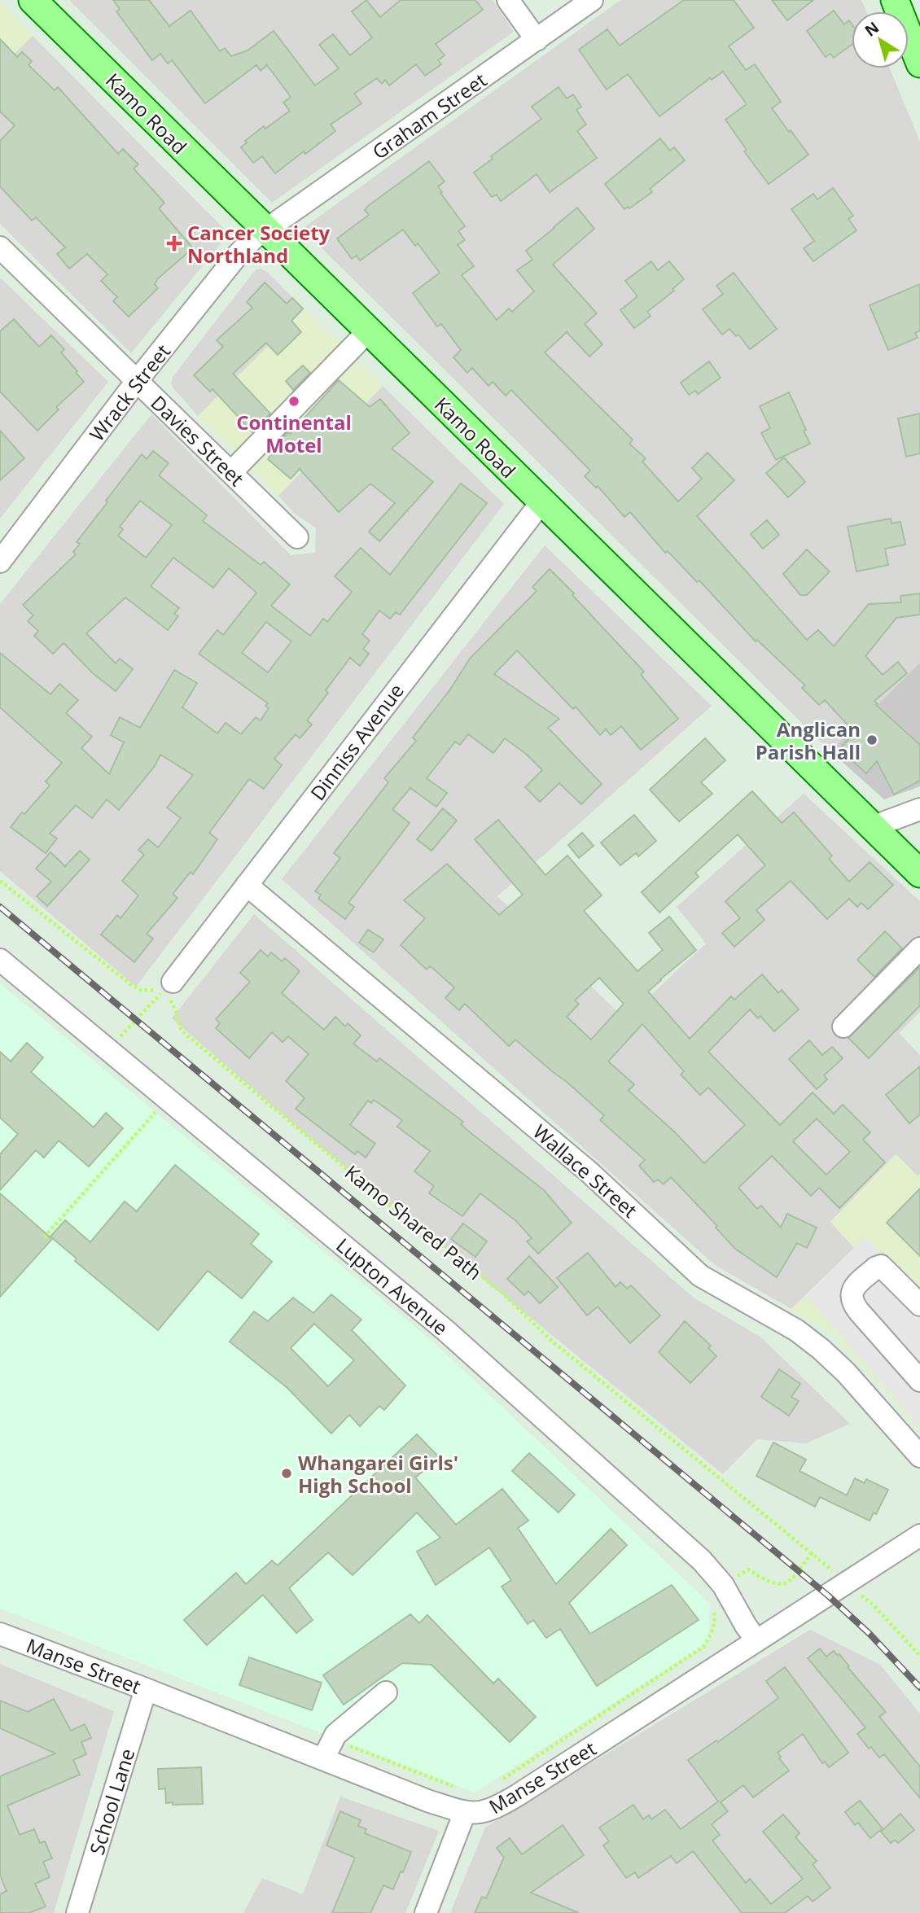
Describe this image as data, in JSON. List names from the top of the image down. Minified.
{"streets":{"main road":["Kamo Road"],"street":["Graham Street","Wrack Street","Davies Street","Dinniss Avenue","Wallace Street","Lupton Avenue","Manse Street","School Lane"],"path":["Kamo Shared Path"]},"crossings":[["Kamo Road","Graham Street"],["Kamo Road","Wrack Street"],["Kamo Road","Dinniss Avenue"],["Graham Street","Wrack Street"],["Wrack Street","Davies Street"],["Dinniss Avenue","Wallace Street"],["Dinniss Avenue","Kamo Shared Path"],["Lupton Avenue","Manse Street"],["Manse Street","School Lane"]],"places":{"health":["Cancer Society Northland"],"other":["Continental Motel","Anglican Parish Hall","Whangarei Girls' High School"]},"north":"top left"}
